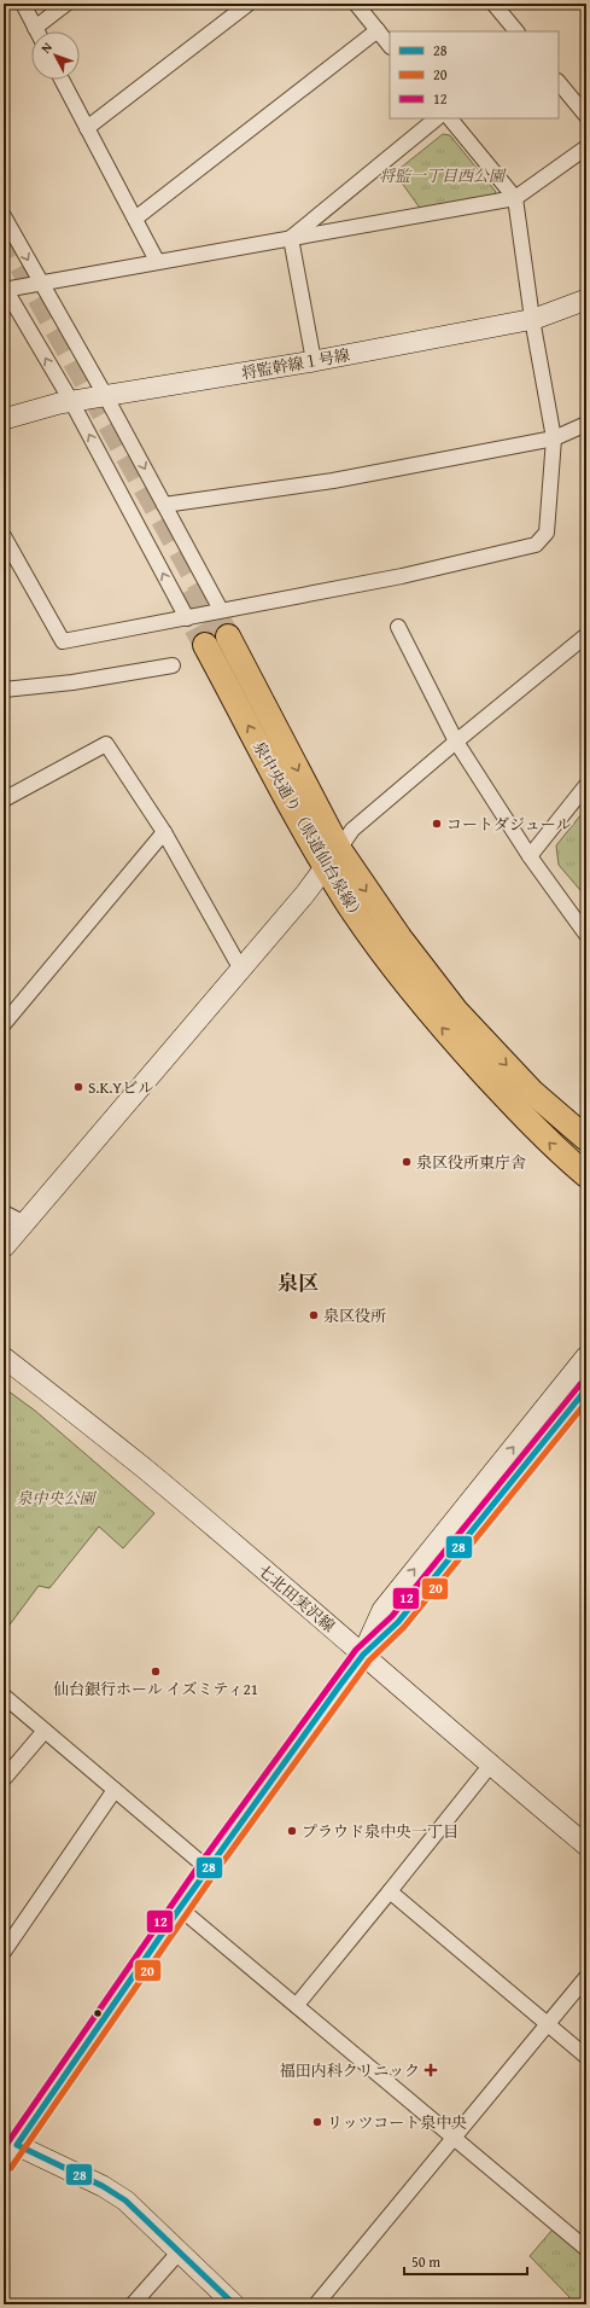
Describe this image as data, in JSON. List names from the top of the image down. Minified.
{"streets":{"main road":["泉中央通り（県道仙台泉線）"],"street":["将監幹線１号線","七北田実沢線"]},"districts":["泉区"],"parks":["将監一丁目西公園","泉中央公園"],"places":{"other":["コートダジュール","S.K.Yビル","泉区役所東庁舎","泉区役所","仙台銀行ホール イズミティ21","プラウド泉中央一丁目","リッツコート泉中央"],"health":["福田内科クリニック"]},"lines":["transit line 12","transit line 28","transit line 20"],"legend":["28","20","12"],"scale_bar":"50 m","north":"top left"}
